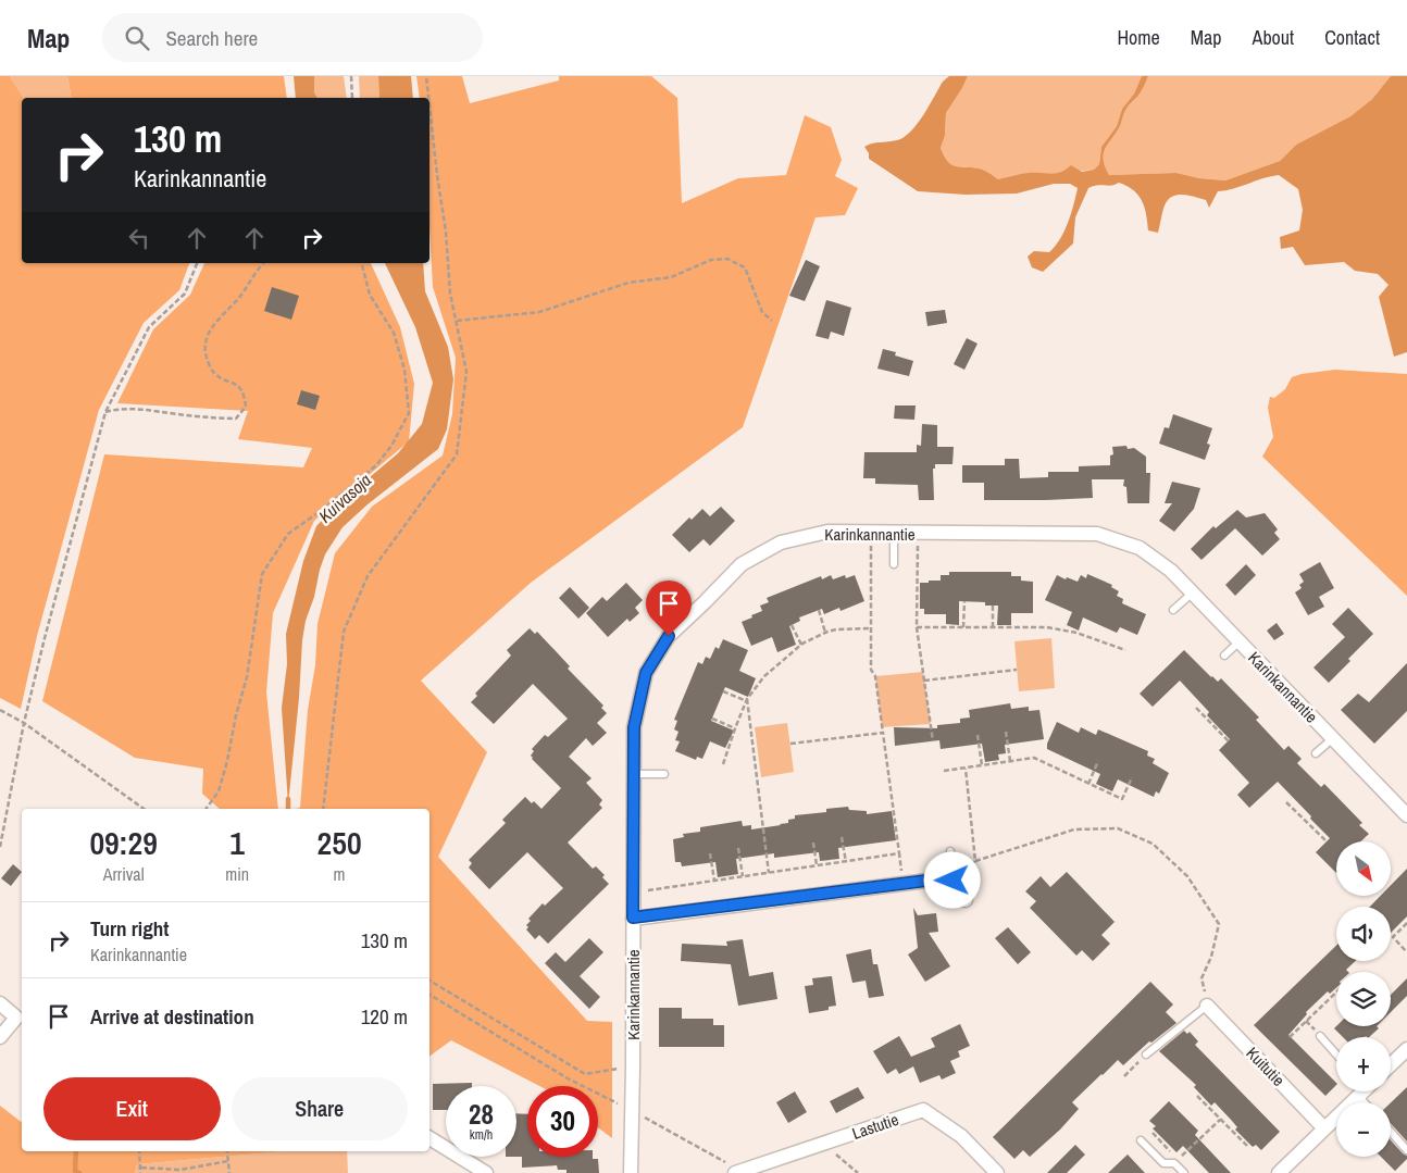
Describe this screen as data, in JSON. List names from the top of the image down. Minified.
{"streets":{"street":["Karinkannantie","Kuitutie","Lastutie"]},"water":["Kuivasoja"],"north":"bottom right","page":{"header":"Map","search":"Search here","nav":["Home","Map","About","Contact"],"turn":["130 m","Karinkannantie"],"eta":["09:29","Arrival","1","min","250","m"],"map_buttons":["+","−"],"list":[{"name":"Turn right","note":"Karinkannantie","value":"130 m"},{"name":"Arrive at destination","value":"120 m"}],"buttons":["Exit","Share"],"speed":"28 km/h","limit":"30"}}
